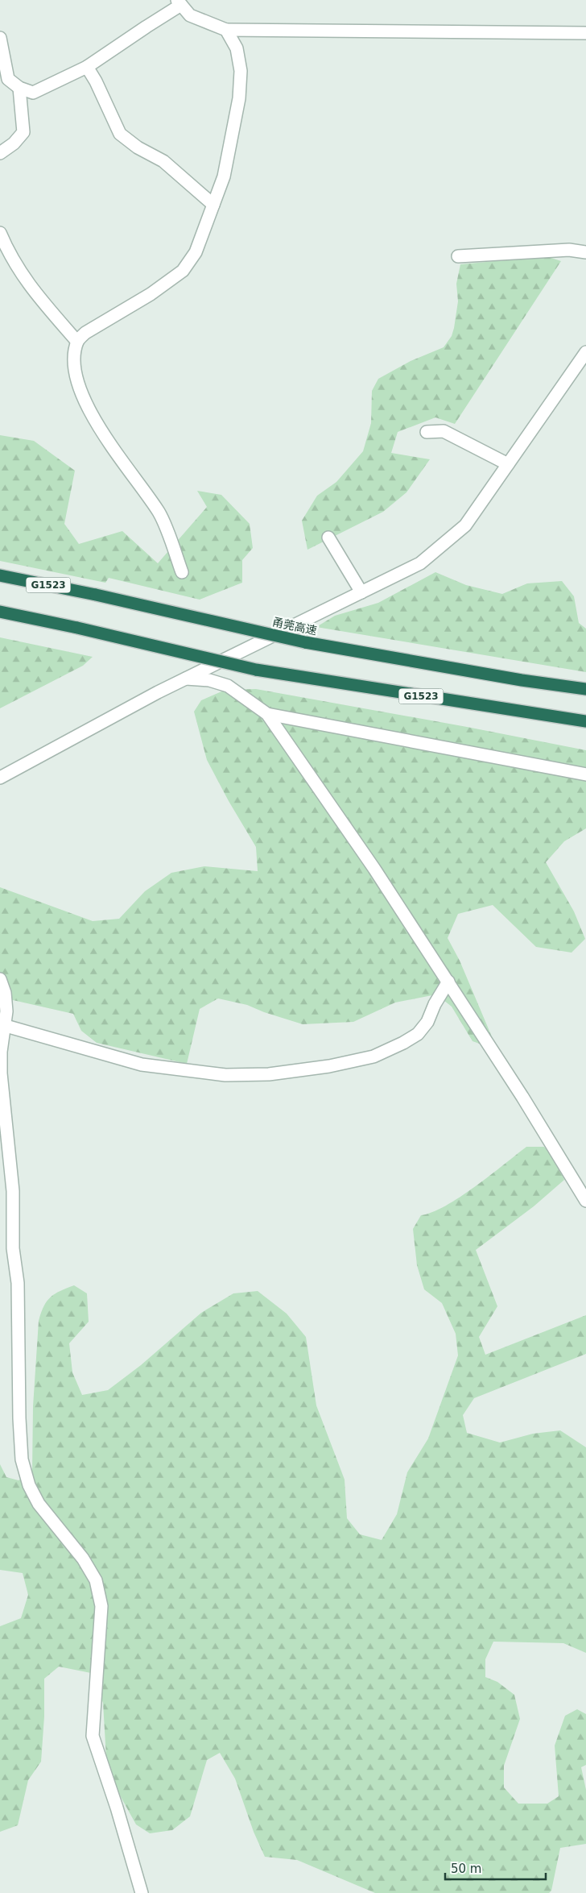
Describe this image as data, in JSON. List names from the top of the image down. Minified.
{"streets":{"highway":["G1523","甬莞高速"]},"scale_bar":"50 m"}
